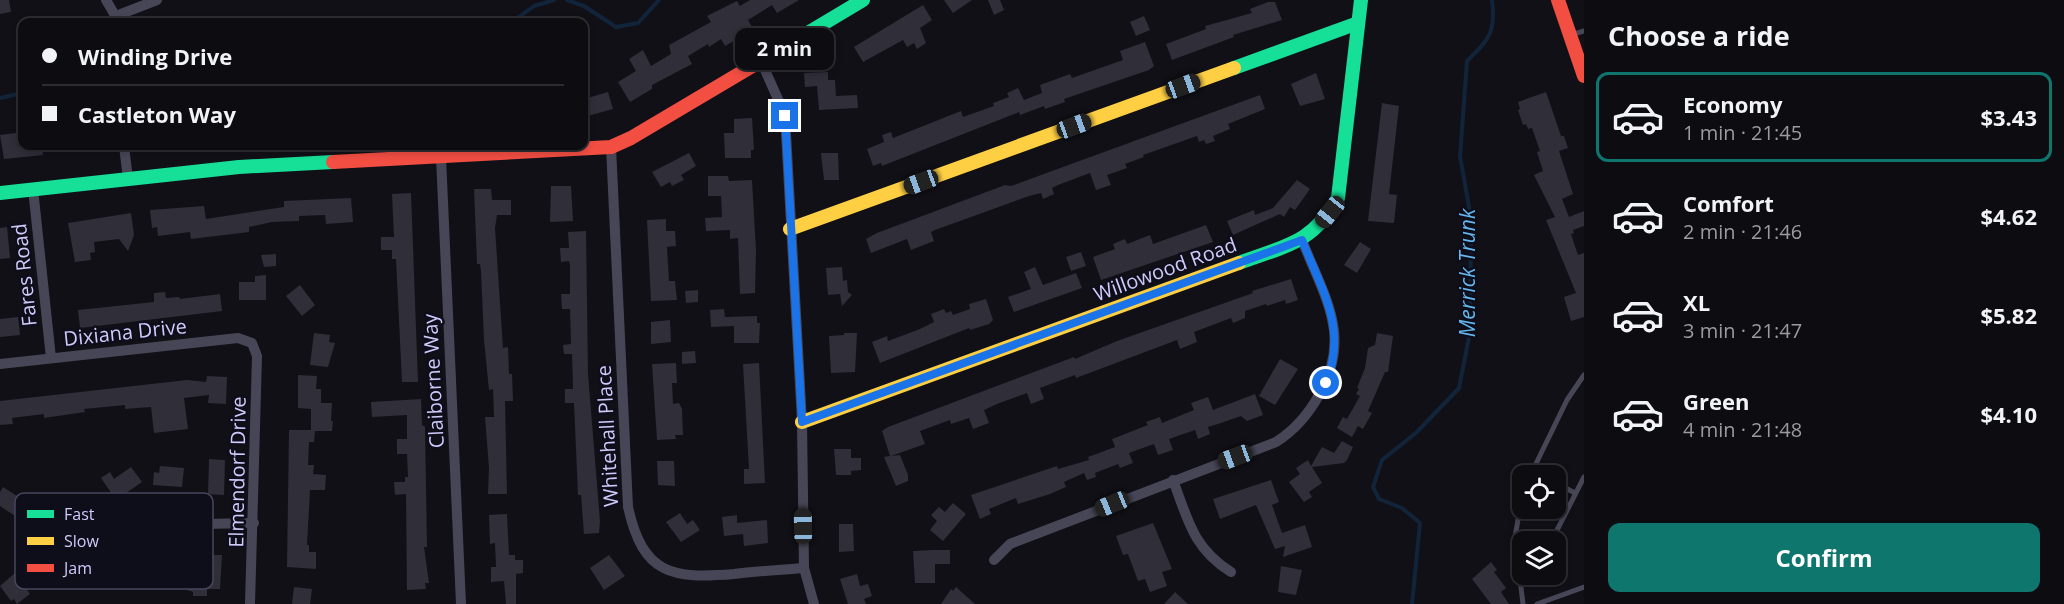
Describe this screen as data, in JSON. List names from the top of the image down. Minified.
{"streets":{"street":["Willowood Road","Fares Road","Dixiana Drive","Claiborne Way","Whitehall Place","Elmendorf Drive"]},"crossings":[["Fares Road","Dixiana Drive"],["Dixiana Drive","Elmendorf Drive"]],"water":["Merrick Trunk"],"legend":["Fast","Slow","Jam"],"page":{"heading":"Choose a ride","banner":["Winding Drive","Castleton Way"],"bubble":"2 min","list":[{"name":"Economy","note":"1 min · 21:45","value":"$3.43"},{"name":"Comfort","note":"2 min · 21:46","value":"$4.62"},{"name":"XL","note":"3 min · 21:47","value":"$5.82"},{"name":"Green","note":"4 min · 21:48","value":"$4.10"}],"buttons":"Confirm"}}
